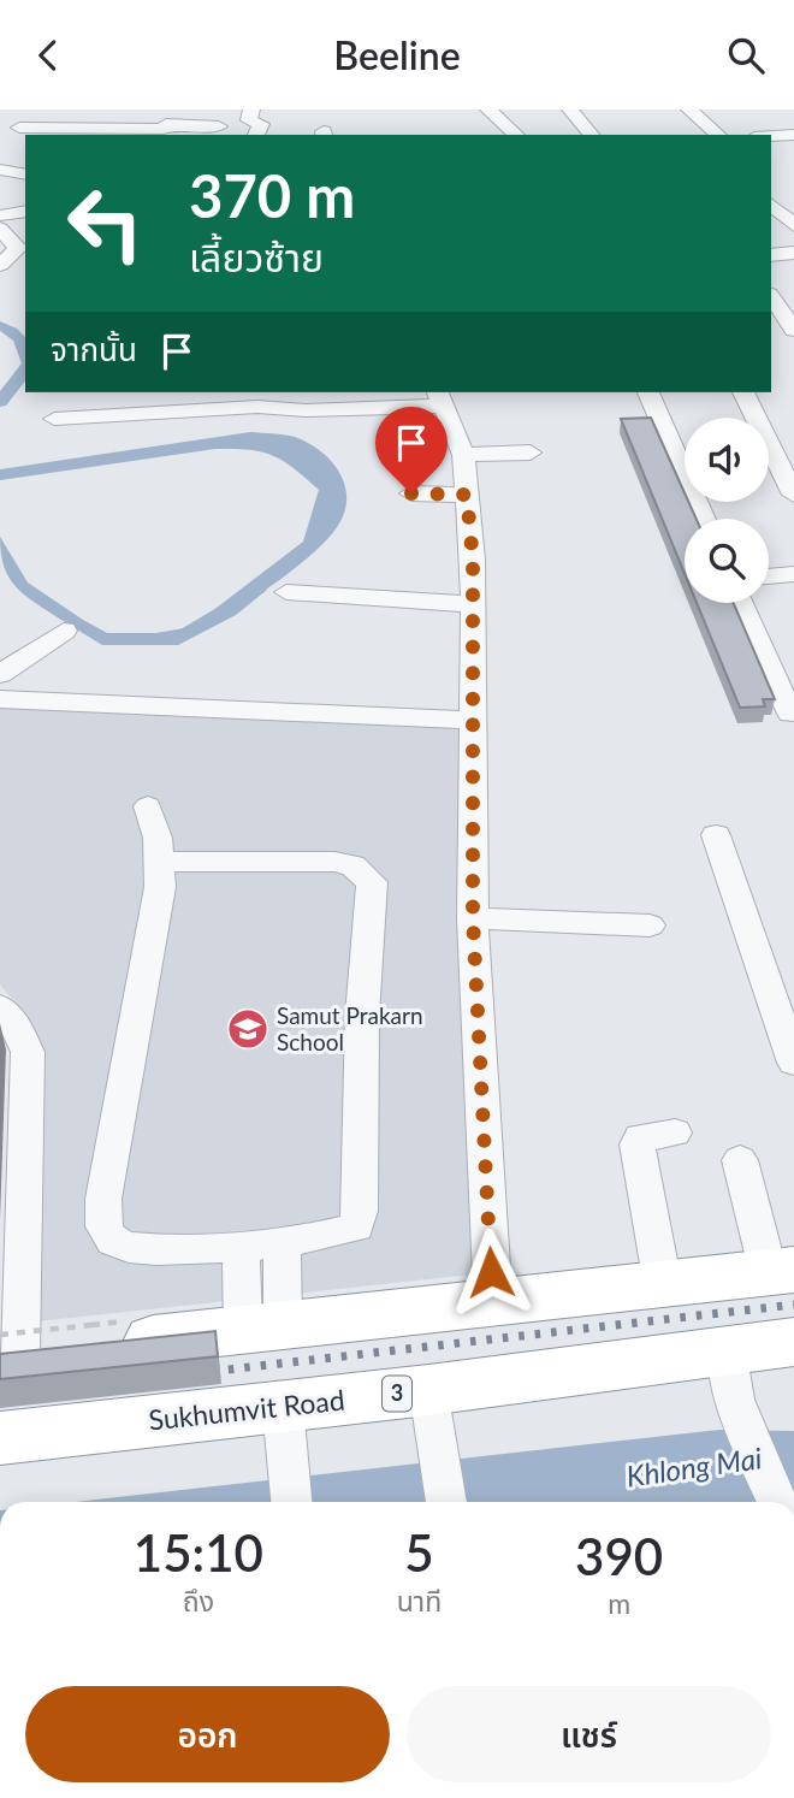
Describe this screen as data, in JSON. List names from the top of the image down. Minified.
{"streets":{"highway":["3","Sukhumvit Road"]},"water":["Khlong Mai"],"places":{"school or university":["Samut Prakarn School"]},"page":{"header":"Beeline","turn":["370 m","เลี้ยวซ้าย"],"then":"จากนั้น","eta":["15:10","ถึง","5","นาที","390","m"],"buttons":["ออก","แชร์"]}}
